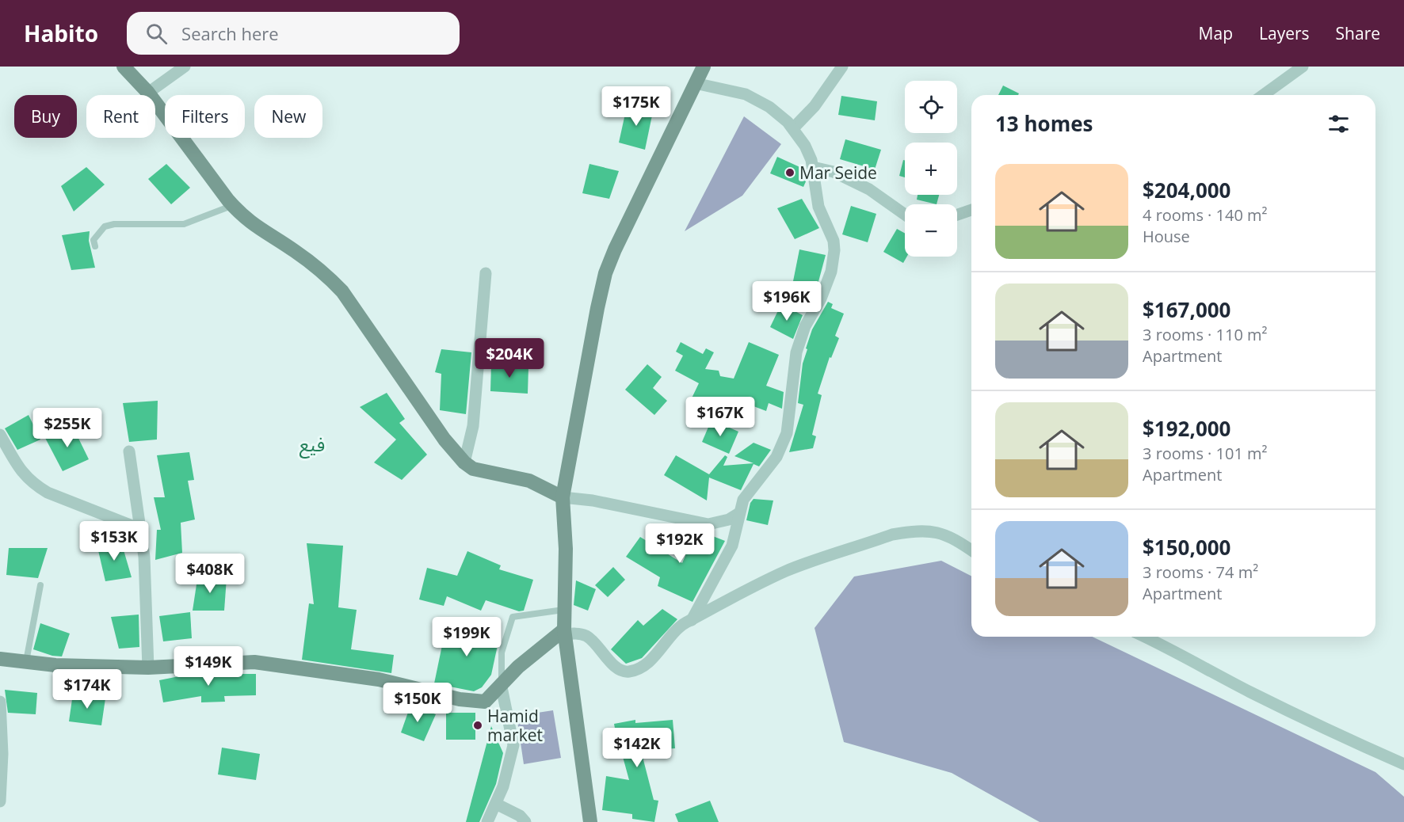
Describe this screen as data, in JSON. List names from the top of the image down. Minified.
{"districts":["فيع"],"places":["Mar Seide","Hamid market"],"page":{"header":"Habito","search":"Search here","nav":["Map","Layers","Share"],"map_buttons":["+","−"],"price":["$175K","$196K","$204K","$167K","$255K","$153K","$192K","$408K","$199K","$149K","$174K","$150K","$142K"],"chip":["Buy","Rent","Filters","New"],"heading":"13 homes","list":[{"name":"$204,000","note":"4 rooms · 140 m² · House"},{"name":"$167,000","note":"3 rooms · 110 m² · Apartment"},{"name":"$192,000","note":"3 rooms · 101 m² · Apartment"},{"name":"$150,000","note":"3 rooms · 74 m² · Apartment"}]}}
